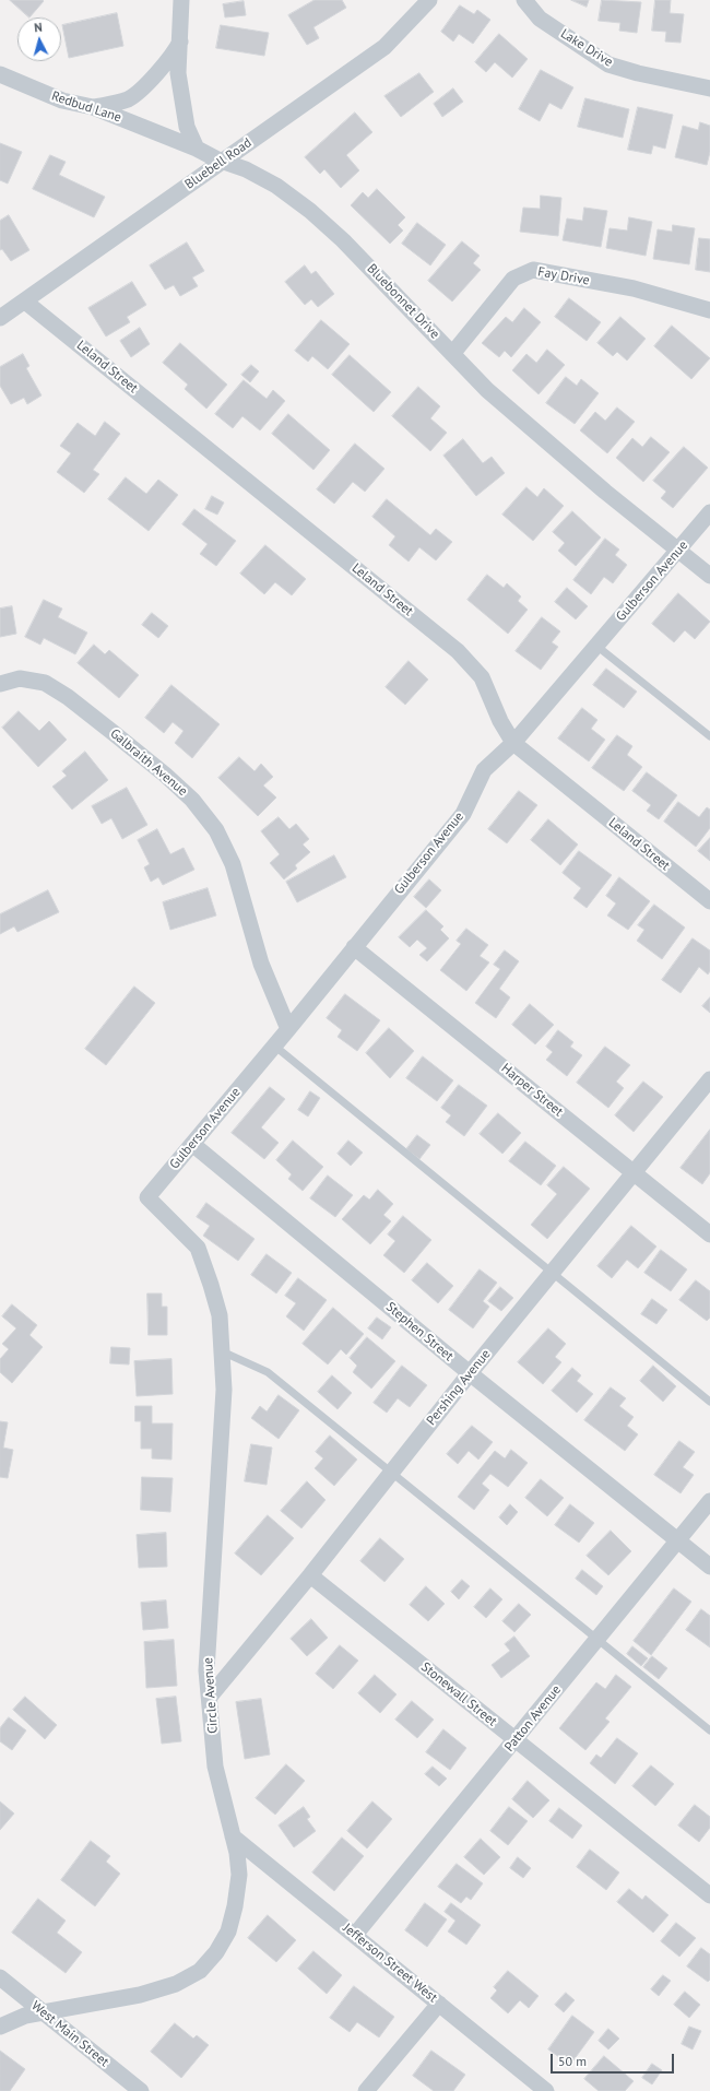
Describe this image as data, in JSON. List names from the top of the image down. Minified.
{"streets":{"street":["Lake Drive","Redbud Lane","Bluebell Road","Fay Drive","Bluebonnet Drive","Leland Street","Gulberson Avenue","Galbraith Avenue","Harper Street","Stephen Street","Pershing Avenue","Stonewall Street","Circle Avenue","Patton Avenue","Jefferson Street West","West Main Street"]},"crossings":[["Redbud Lane","Bluebonnet Drive"],["Bluebell Road","Bluebonnet Drive"],["Bluebell Road","Leland Street"],["Fay Drive","Bluebonnet Drive"],["Bluebonnet Drive","Gulberson Avenue"],["Leland Street","Gulberson Avenue"],["Gulberson Avenue","Galbraith Avenue"],["Gulberson Avenue","Harper Street"],["Gulberson Avenue","Stephen Street"],["Gulberson Avenue","Circle Avenue"],["Harper Street","Pershing Avenue"],["Stephen Street","Pershing Avenue"],["Stephen Street","Patton Avenue"],["Pershing Avenue","Stonewall Street"],["Pershing Avenue","Circle Avenue"],["Stonewall Street","Patton Avenue"],["Circle Avenue","Jefferson Street West"],["Circle Avenue","West Main Street"],["Patton Avenue","Jefferson Street West"]],"scale_bar":"50 m","north":"top"}
